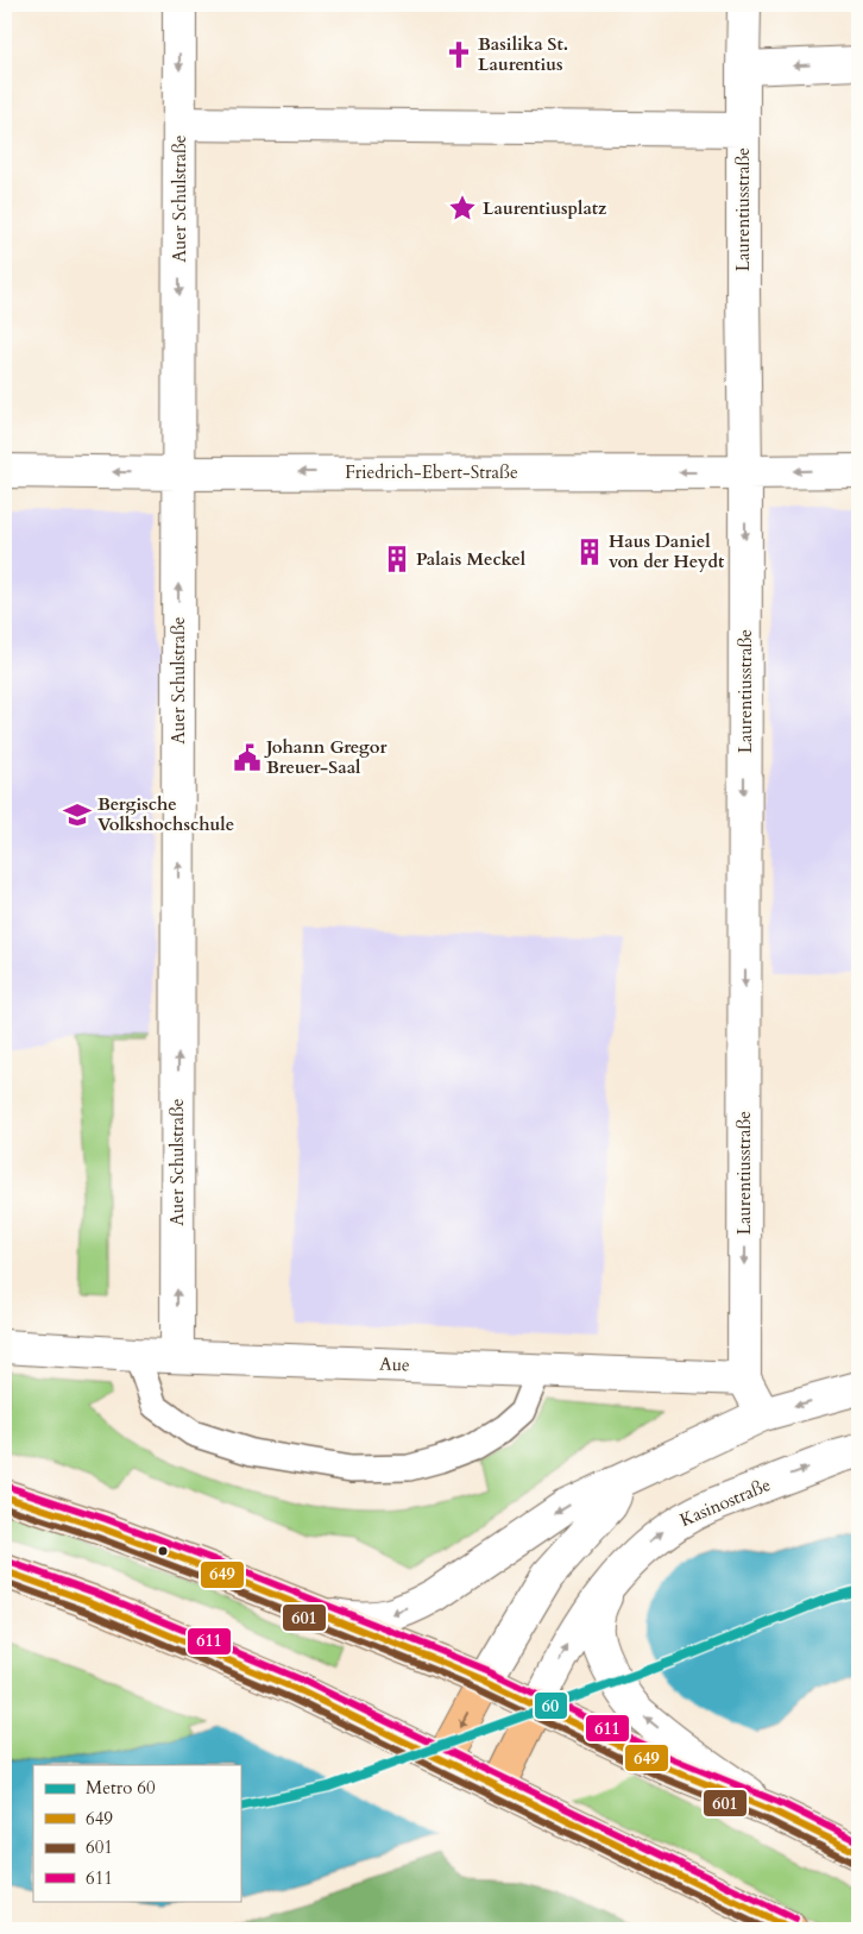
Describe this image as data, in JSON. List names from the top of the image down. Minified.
{"streets":{"street":["Auer Schulstraße","Laurentiusstraße","Friedrich-Ebert-Straße","Aue","Kasinostraße"]},"crossings":[["Auer Schulstraße","Friedrich-Ebert-Straße"],["Auer Schulstraße","Aue"],["Laurentiusstraße","Friedrich-Ebert-Straße"],["Laurentiusstraße","Aue"]],"one_way":["Laurentiusstraße","Friedrich-Ebert-Straße"],"places":{"church":["Basilika St. Laurentius"],"place":["Laurentiusplatz"],"building":["Haus Daniel von der Heydt","Palais Meckel"],"public building":["Johann Gregor Breuer-Saal"],"school or university":["Bergische Volkshochschule"]},"lines":["transit line 611","transit line 649","transit line 601","metro line 60"],"legend":["Metro 60","649","601","611"]}
